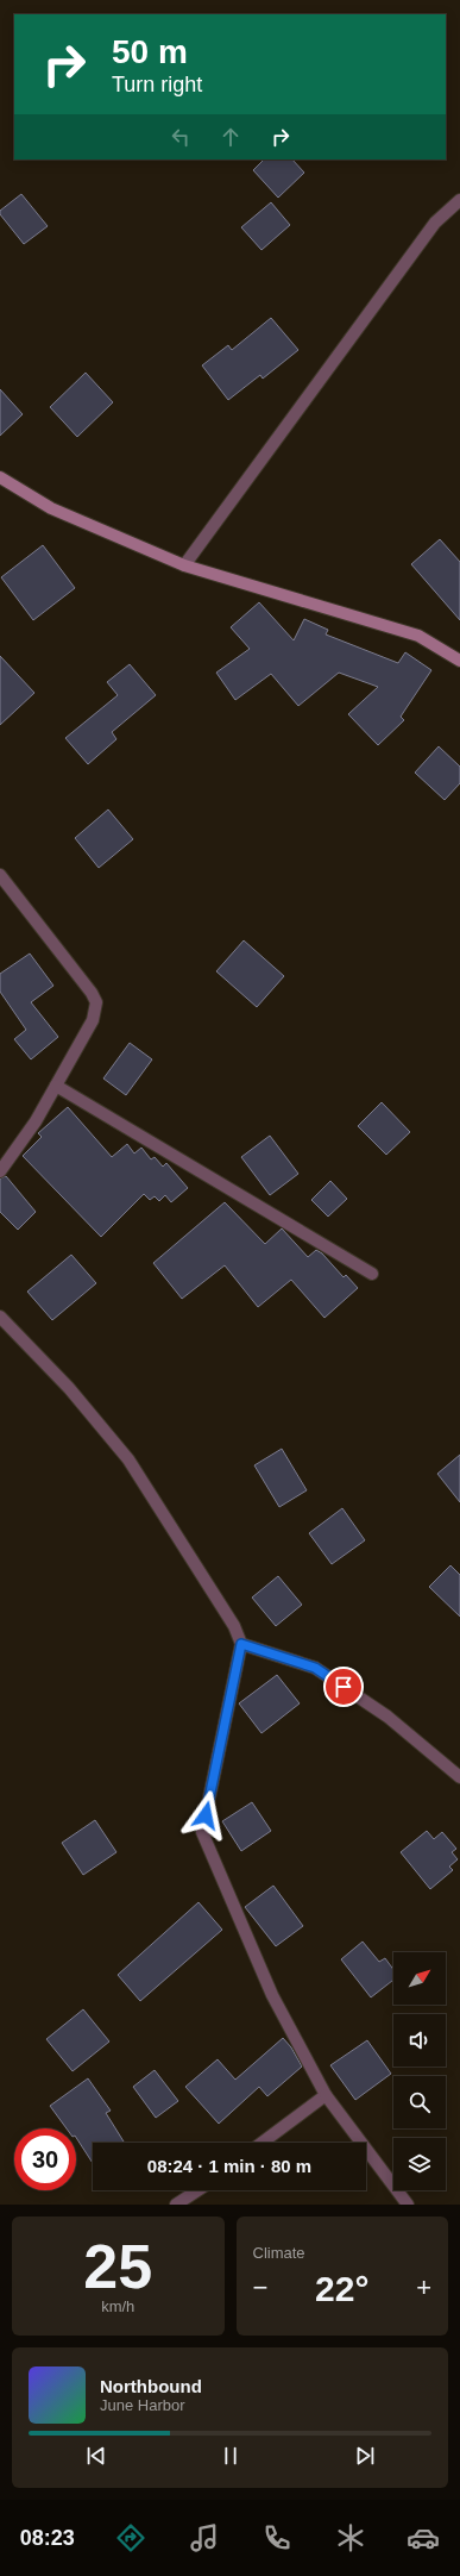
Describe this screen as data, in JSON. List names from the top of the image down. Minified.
{"north":"top right","page":{"turn":["50 m","Turn right"],"limit":"30","trip":"08:24 · 1 min · 80 m","tile":[["25","km/h"],"Climate"],"heat":["−","22°","+"],"song":["Northbound","June Harbor"],"tabs":"08:23"}}
